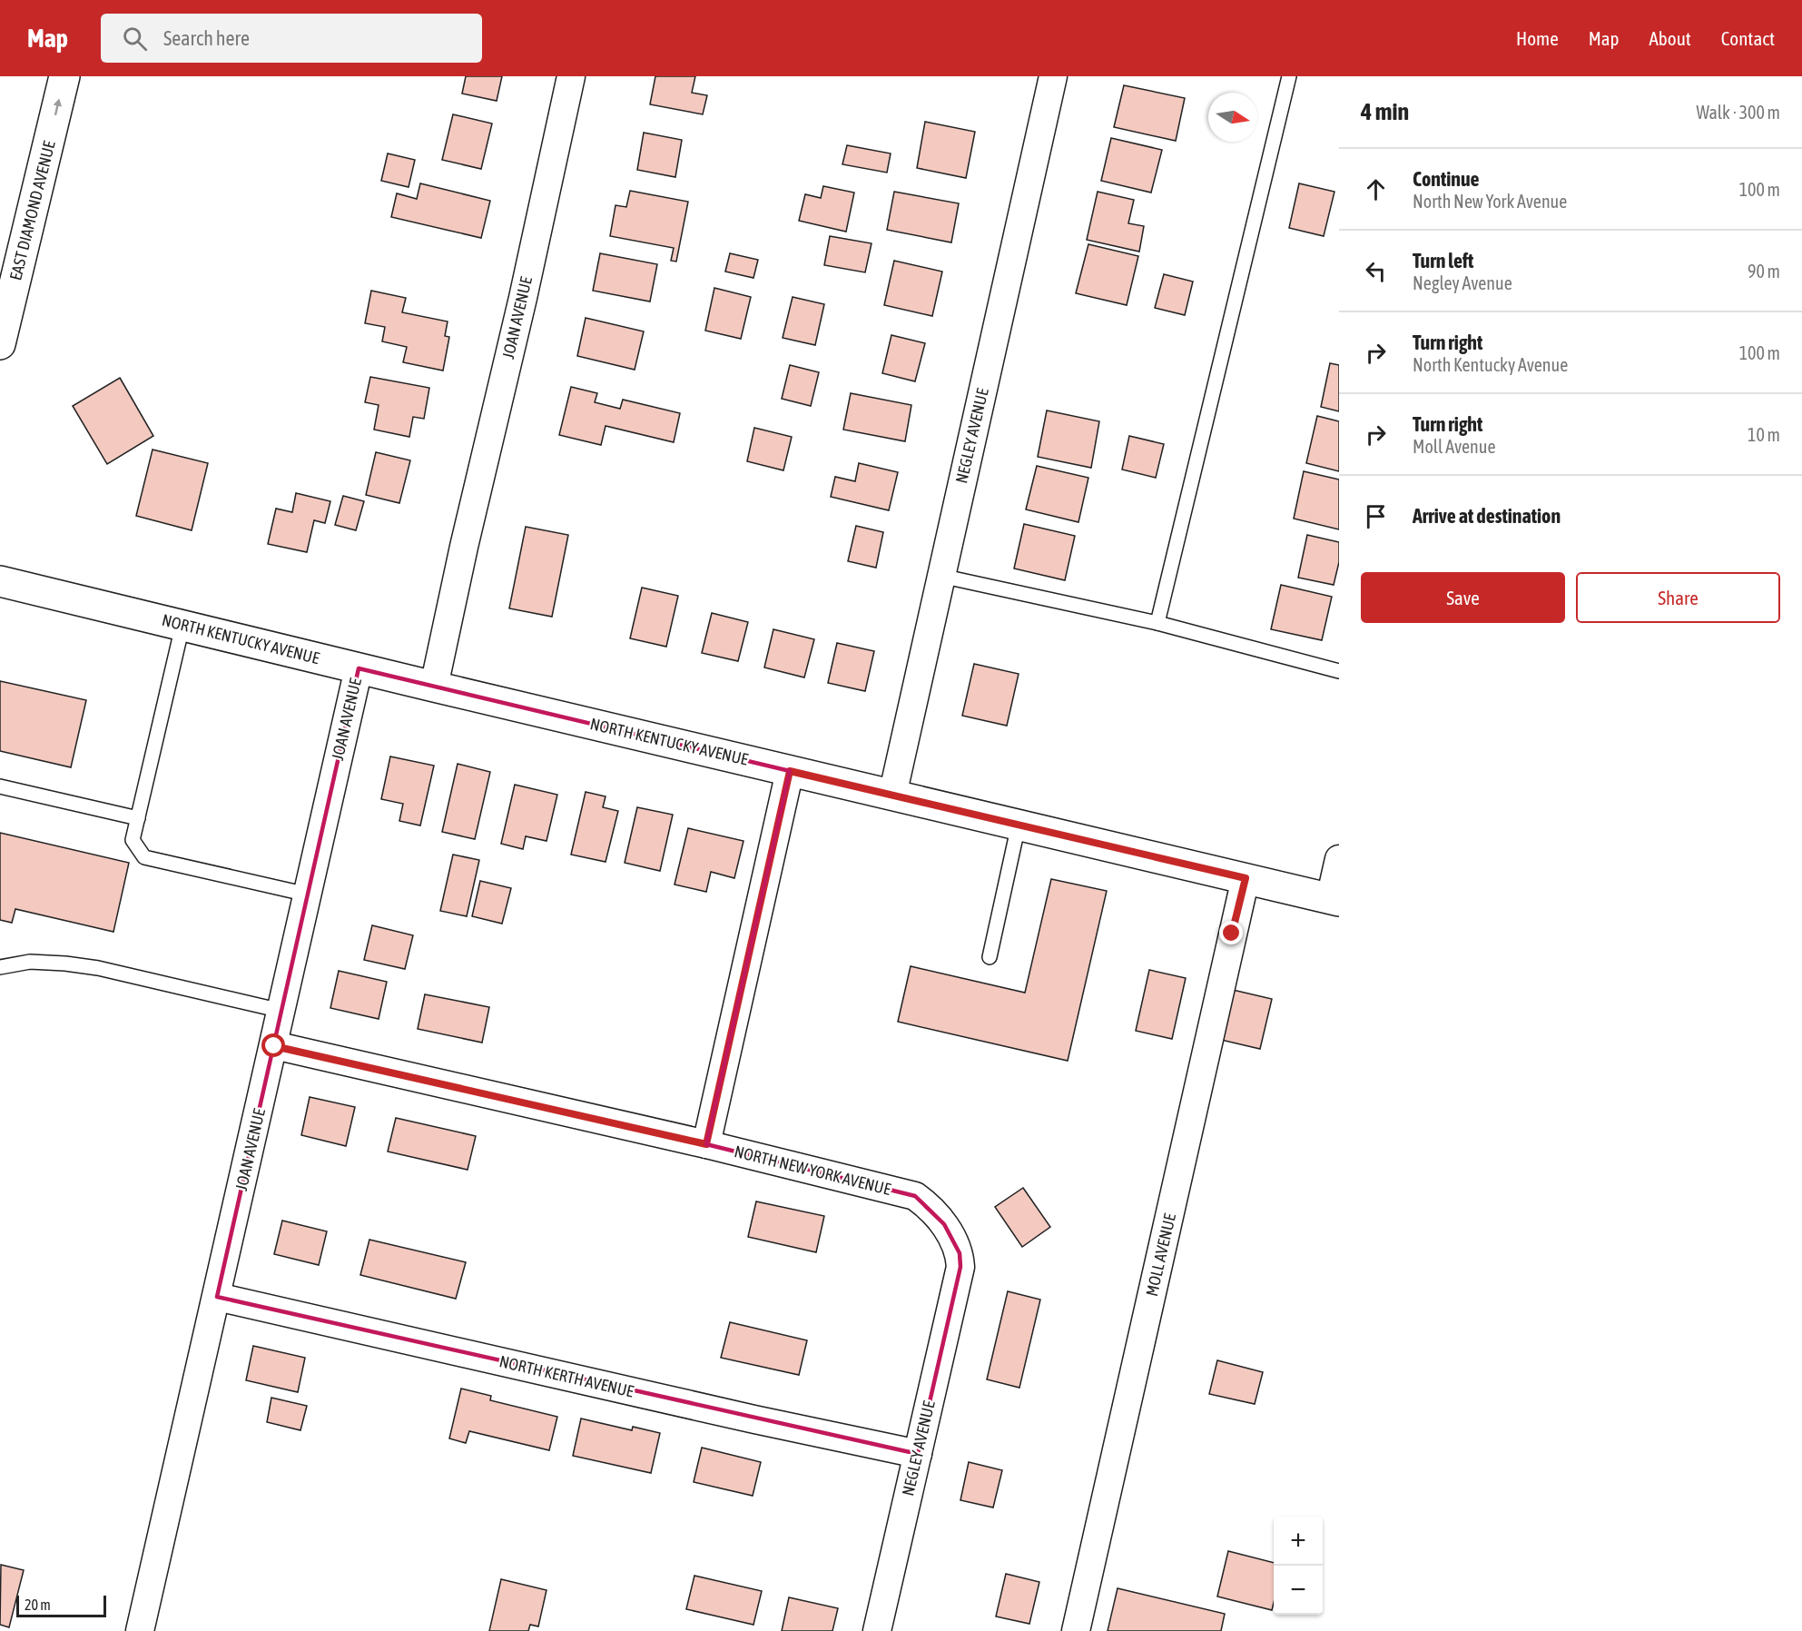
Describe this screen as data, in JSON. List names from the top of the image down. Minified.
{"streets":{"street":["EAST DIAMOND AVENUE","JOAN AVENUE","NEGLEY AVENUE","NORTH KENTUCKY AVENUE","NORTH NEW YORK AVENUE","MOLL AVENUE","NORTH KERTH AVENUE"]},"crossings":[["JOAN AVENUE","NORTH KENTUCKY AVENUE"],["JOAN AVENUE","NORTH NEW YORK AVENUE"],["JOAN AVENUE","NORTH KERTH AVENUE"],["NEGLEY AVENUE","NORTH KENTUCKY AVENUE"],["NEGLEY AVENUE","NORTH NEW YORK AVENUE"],["NEGLEY AVENUE","NORTH KERTH AVENUE"],["NORTH KENTUCKY AVENUE","MOLL AVENUE"]],"one_way":["EAST DIAMOND AVENUE"],"scale_bar":"20 m","north":"right","page":{"header":"Map","search":"Search here","nav":["Home","Map","About","Contact"],"heading":["4 min","Walk · 300 m"],"list":[["Continue","North New York Avenue","100 m"],["Turn left","Negley Avenue","90 m"],["Turn right","North Kentucky Avenue","100 m"],["Turn right","Moll Avenue","10 m"],"Arrive at destination"],"buttons":["Save","Share"],"map_buttons":["+","−"],"scale":"20 m"}}
